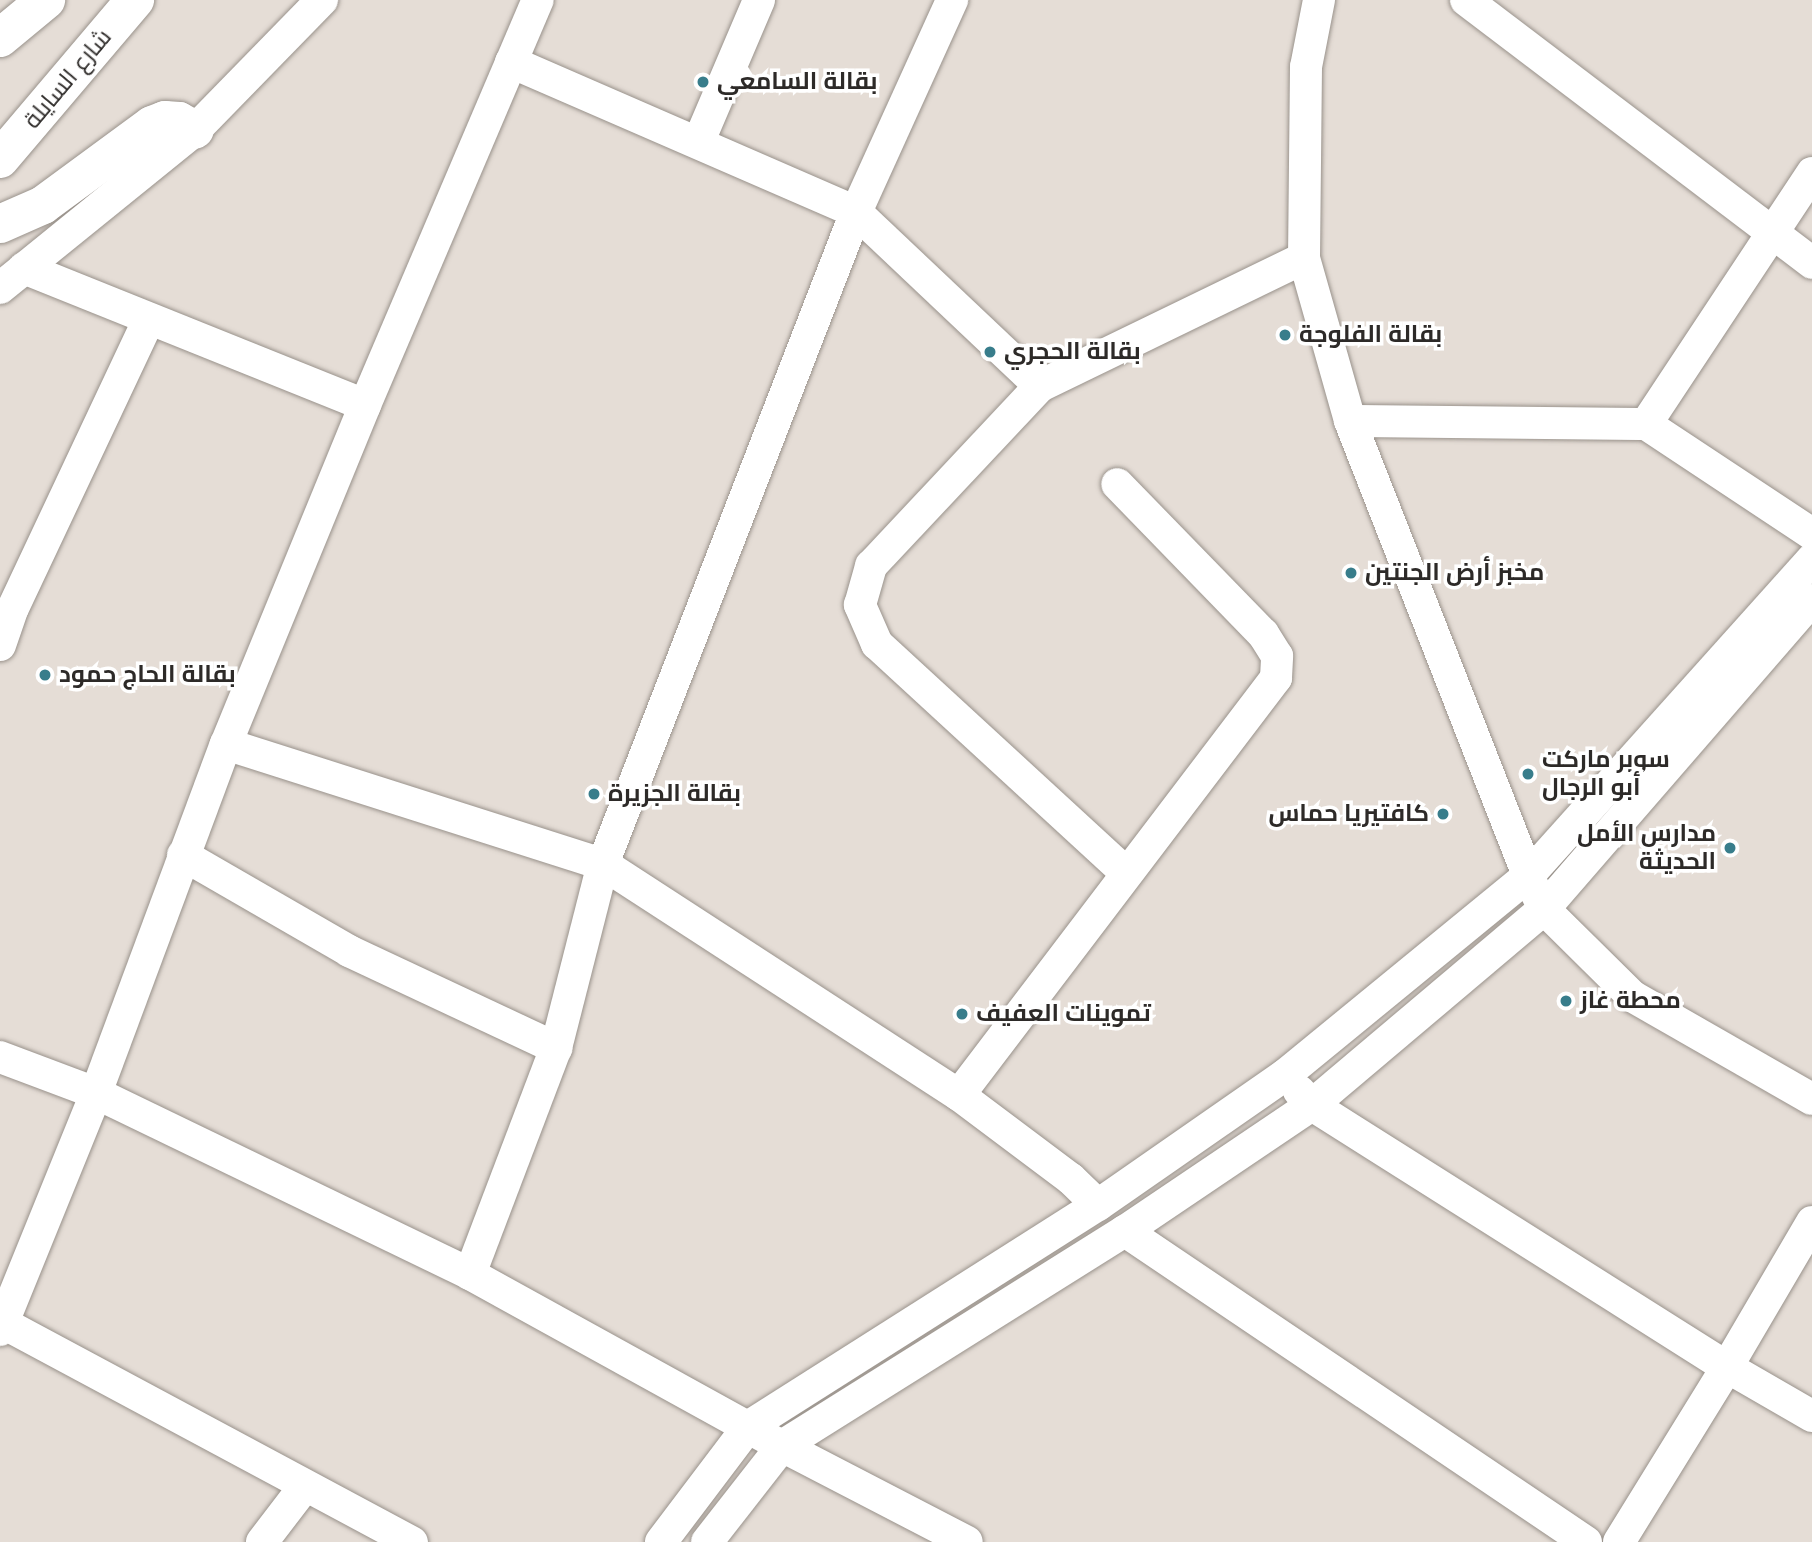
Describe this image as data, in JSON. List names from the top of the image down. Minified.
{"streets":{"main road":["شارع السايلة"]},"places":["بقالة السامعي","بقالة الفلوجة","بقالة الحجري","مخبز أرض الجنتين","بقالة الحاج حمود","سوبر ماركت أبو الرجال","بقالة الجزيرة","كافتيريا حماس","مدارس الأمل الحديثة","محطة غاز","تموينات العفيف"]}
